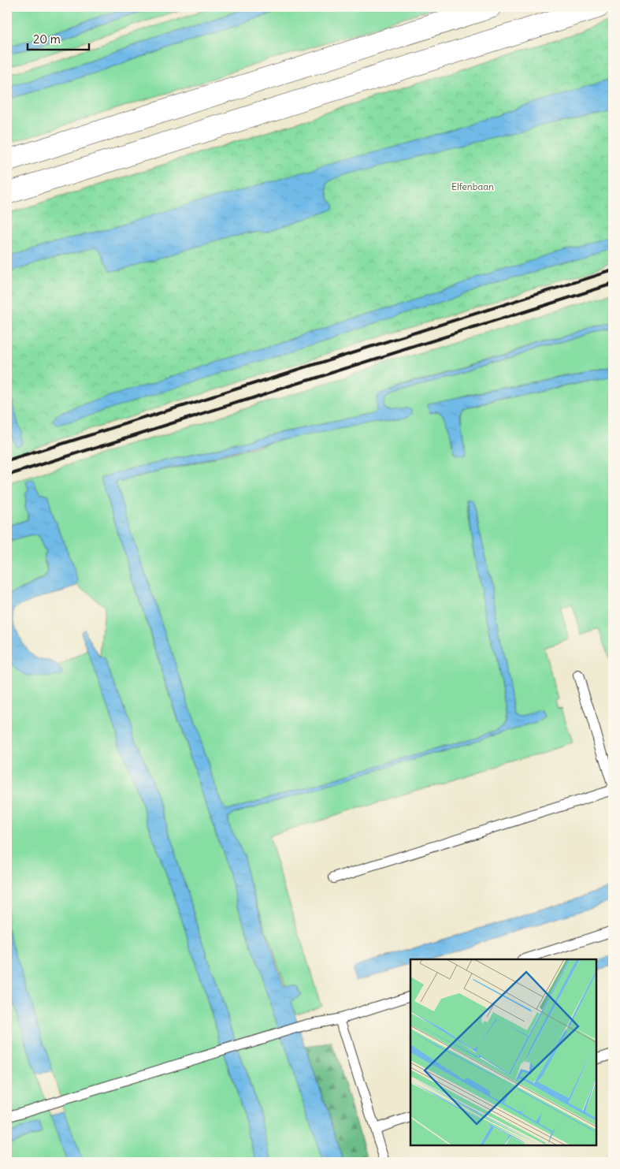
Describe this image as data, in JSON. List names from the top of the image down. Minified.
{"parks":["Elfenbaan"],"scale_bar":"20 m"}
